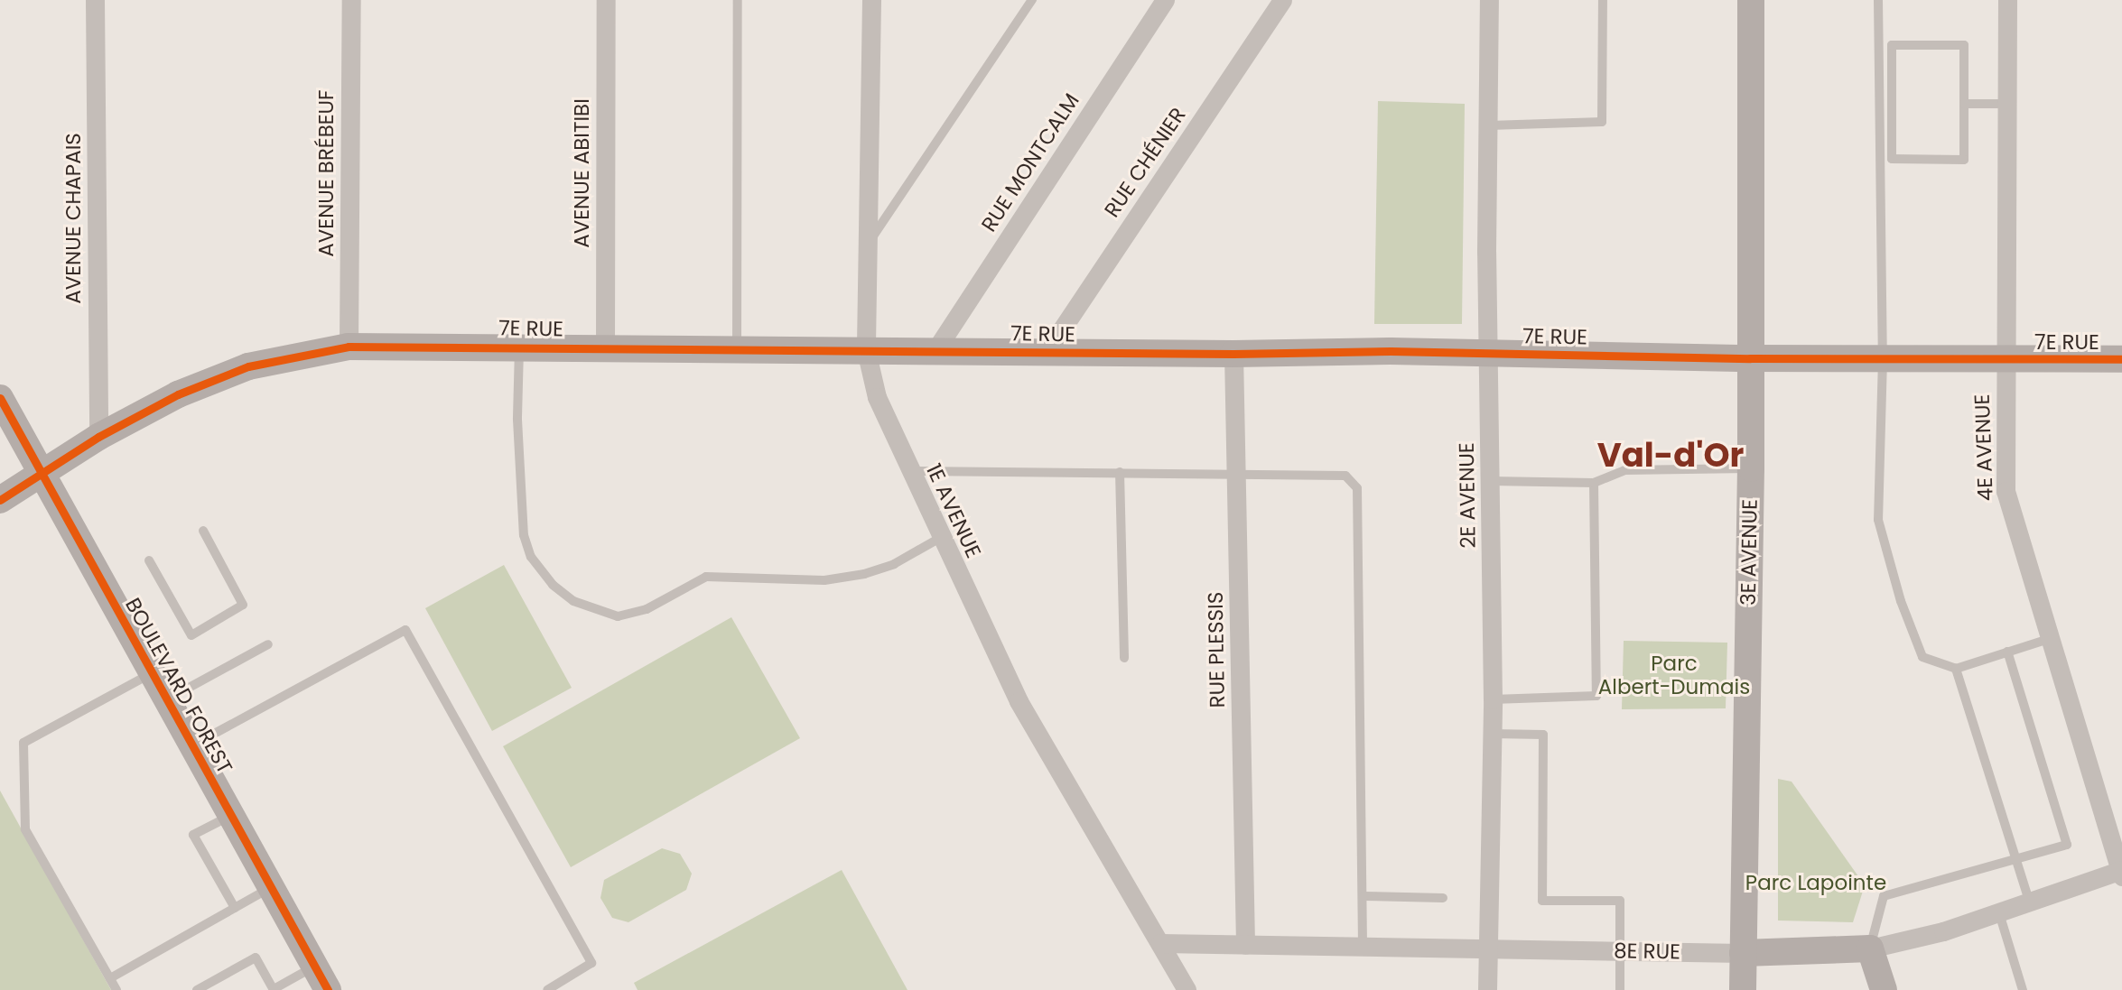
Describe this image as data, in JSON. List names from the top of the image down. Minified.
{"streets":{"street":["RUE MONTCALM","RUE CHÉNIER","AVENUE BRÉBEUF","AVENUE ABITIBI","AVENUE CHAPAIS","7E RUE","4E AVENUE","2E AVENUE","1E AVENUE","3E AVENUE","RUE PLESSIS","BOULEVARD FOREST","8E RUE"]},"crossings":[["RUE MONTCALM","7E RUE"],["RUE CHÉNIER","7E RUE"],["AVENUE BRÉBEUF","7E RUE"],["AVENUE ABITIBI","7E RUE"],["AVENUE CHAPAIS","7E RUE"],["7E RUE","4E AVENUE"],["7E RUE","2E AVENUE"],["7E RUE","1E AVENUE"],["7E RUE","3E AVENUE"],["7E RUE","RUE PLESSIS"],["7E RUE","BOULEVARD FOREST"],["4E AVENUE","8E RUE"],["2E AVENUE","8E RUE"],["1E AVENUE","8E RUE"],["3E AVENUE","8E RUE"],["RUE PLESSIS","8E RUE"]],"districts":["Val-d'Or"],"parks":["Parc Albert-Dumais","Parc Lapointe"]}
